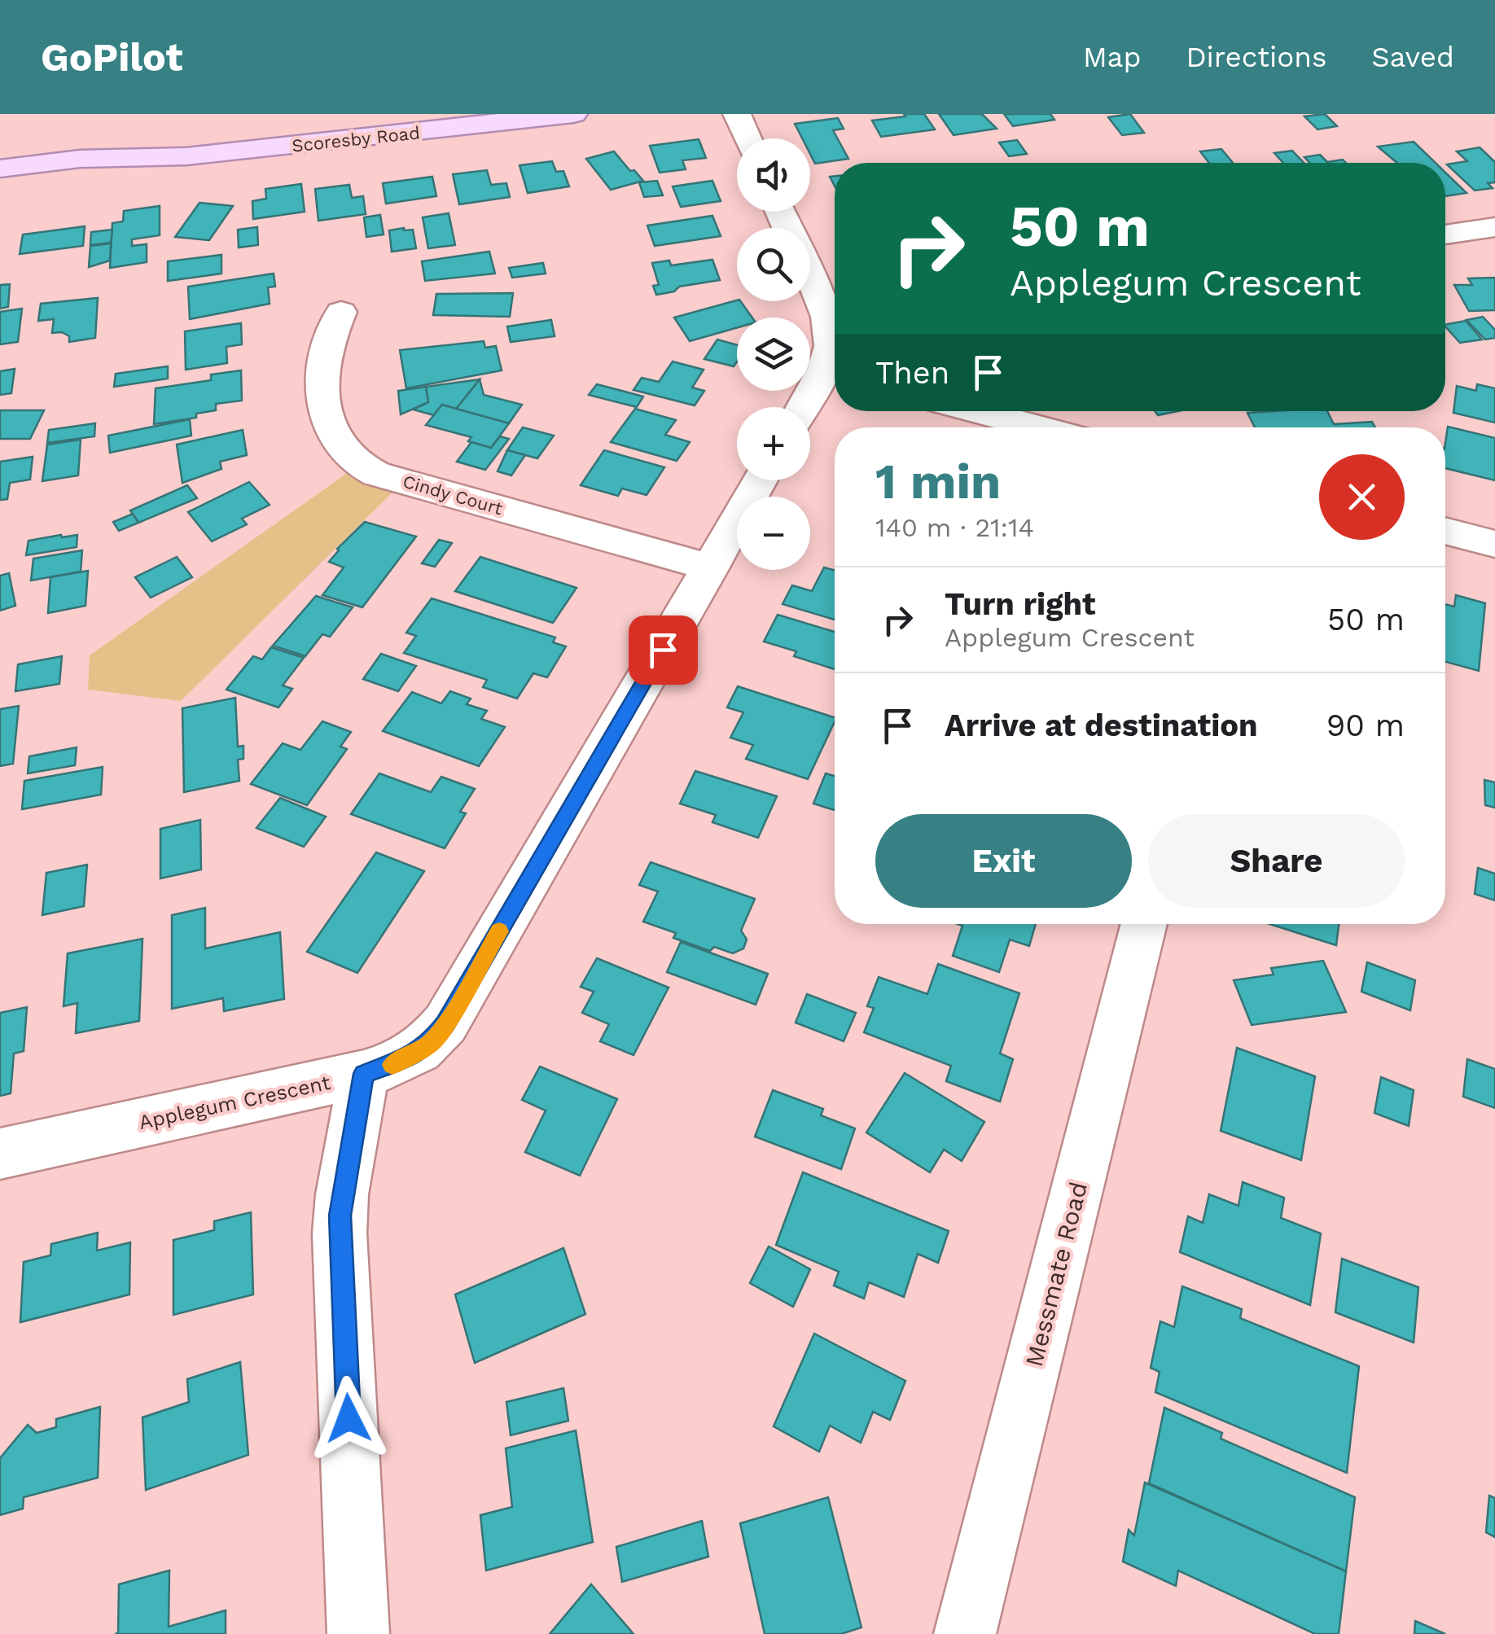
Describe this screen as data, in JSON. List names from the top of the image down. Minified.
{"streets":{"main road":["Scoresby Road"],"street":["Cindy Court","Applegum Crescent","Messmate Road"]},"crossings":[["Cindy Court","Applegum Crescent"]],"page":{"header":"GoPilot","nav":["Map","Directions","Saved"],"map_buttons":["+","−"],"turn":["50 m","Applegum Crescent"],"then":"Then","heading":["1 min","140 m · 21:14"],"list":[{"name":"Turn right","note":"Applegum Crescent","value":"50 m"},{"name":"Arrive at destination","value":"90 m"}],"buttons":["Exit","Share"]}}
